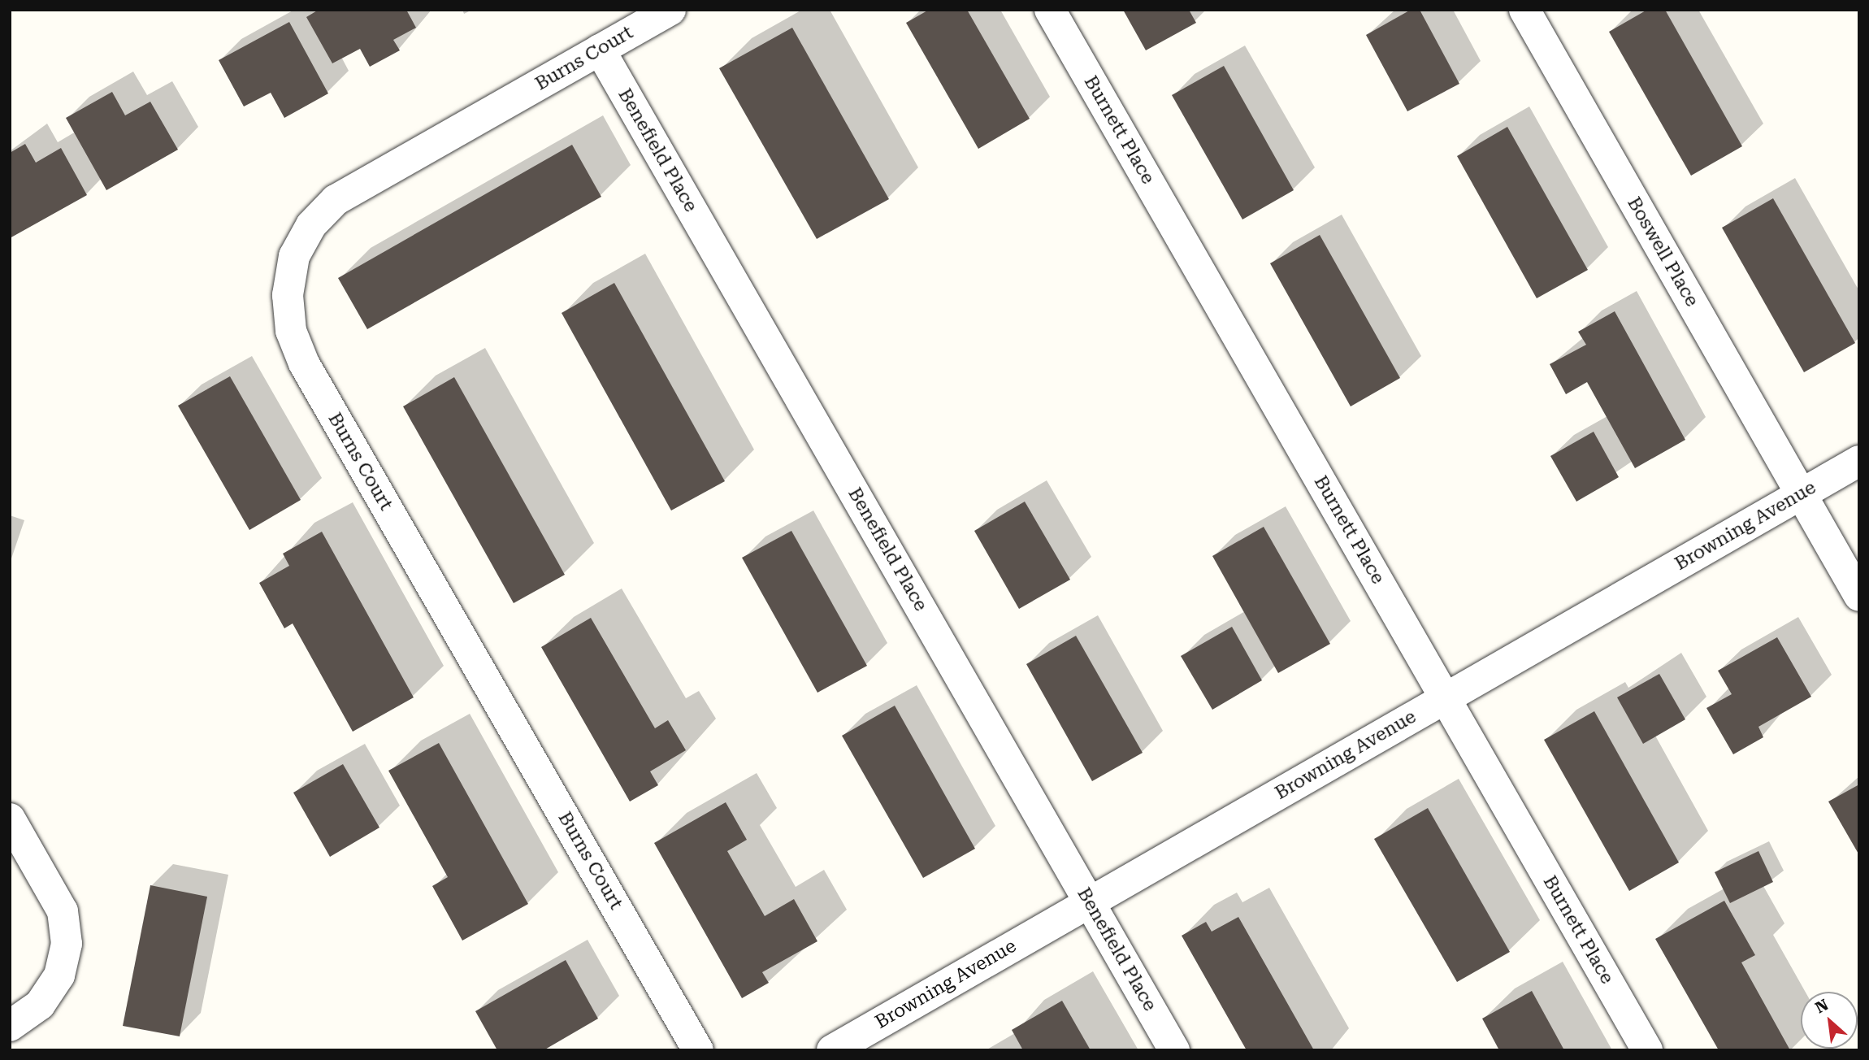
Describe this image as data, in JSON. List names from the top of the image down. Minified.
{"streets":{"street":["Burns Court","Burnett Place","Benefield Place","Boswell Place","Browning Avenue"]},"crossings":[["Burns Court","Benefield Place"],["Burnett Place","Browning Avenue"],["Benefield Place","Browning Avenue"],["Boswell Place","Browning Avenue"]],"north":"top left"}
